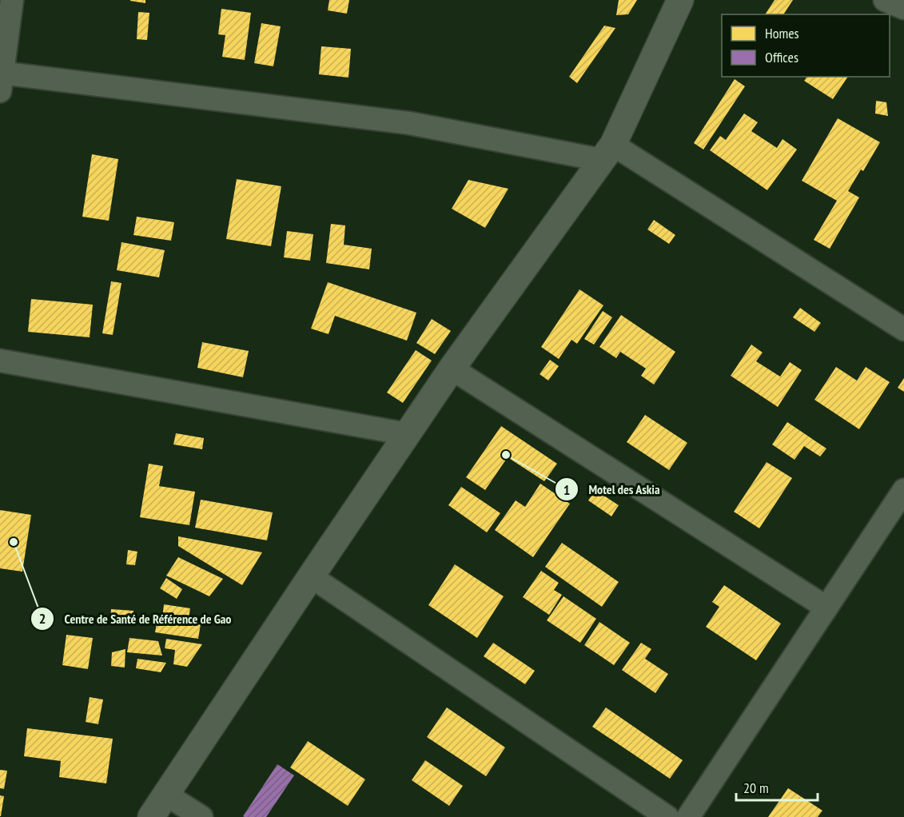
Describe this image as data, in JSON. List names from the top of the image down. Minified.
{"places":["Motel des Askia","Centre de Santé de Référence de Gao"],"legend":["Homes","Offices"],"scale_bar":"20 m"}
